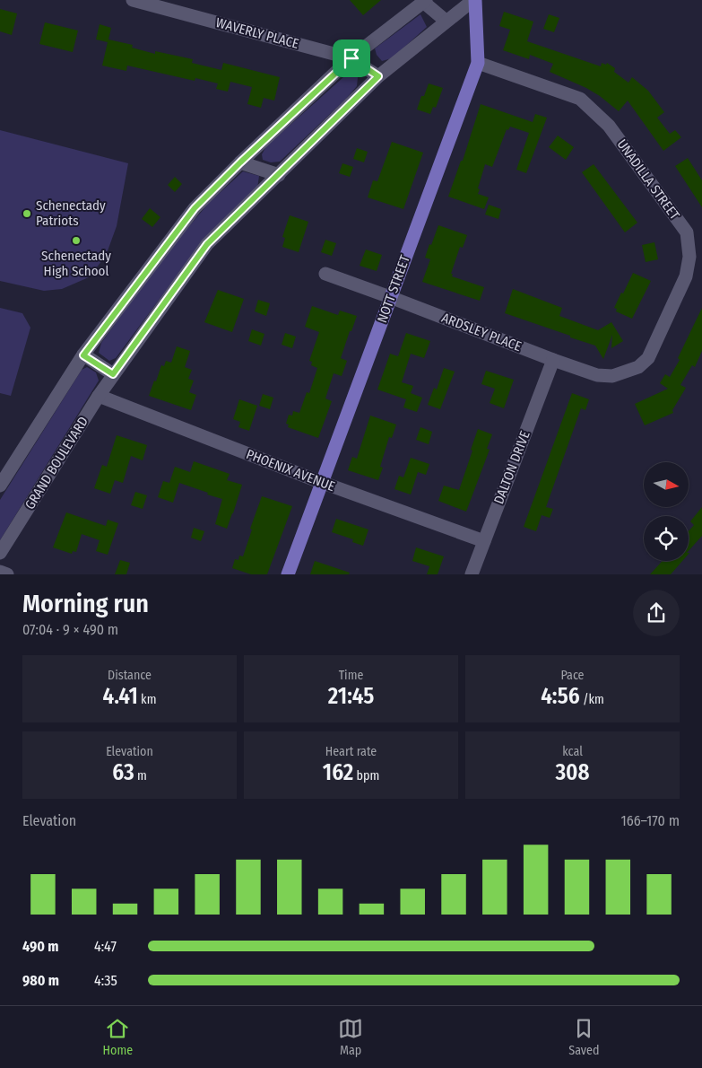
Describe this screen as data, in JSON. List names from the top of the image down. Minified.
{"streets":{"main road":["NOTT STREET"],"street":["WAVERLY PLACE","UNADILLA STREET","ARDSLEY PLACE","GRAND BOULEVARD","DALTON DRIVE","PHOENIX AVENUE"]},"crossings":[["WAVERLY PLACE","GRAND BOULEVARD"],["UNADILLA STREET","NOTT STREET"],["UNADILLA STREET","ARDSLEY PLACE"],["NOTT STREET","ARDSLEY PLACE"],["NOTT STREET","GRAND BOULEVARD"],["NOTT STREET","PHOENIX AVENUE"],["ARDSLEY PLACE","DALTON DRIVE"],["GRAND BOULEVARD","PHOENIX AVENUE"],["DALTON DRIVE","PHOENIX AVENUE"]],"places":["Schenectady Patriots","Schenectady High School"],"north":"right","page":{"heading":["Morning run","07:04 · 9 × 490 m"],"stats":[["Distance","4.41 km"],["Time","21:45"],["Pace","4:56 /km"],["Elevation","63 m"],["Heart rate","162 bpm"],["kcal","308"]],"chart":["Elevation","166–170 m"],"list":[{"name":"490 m","note":"4:47"},{"name":"980 m","note":"4:35"}],"tabs":["Home","Map","Saved"]}}
